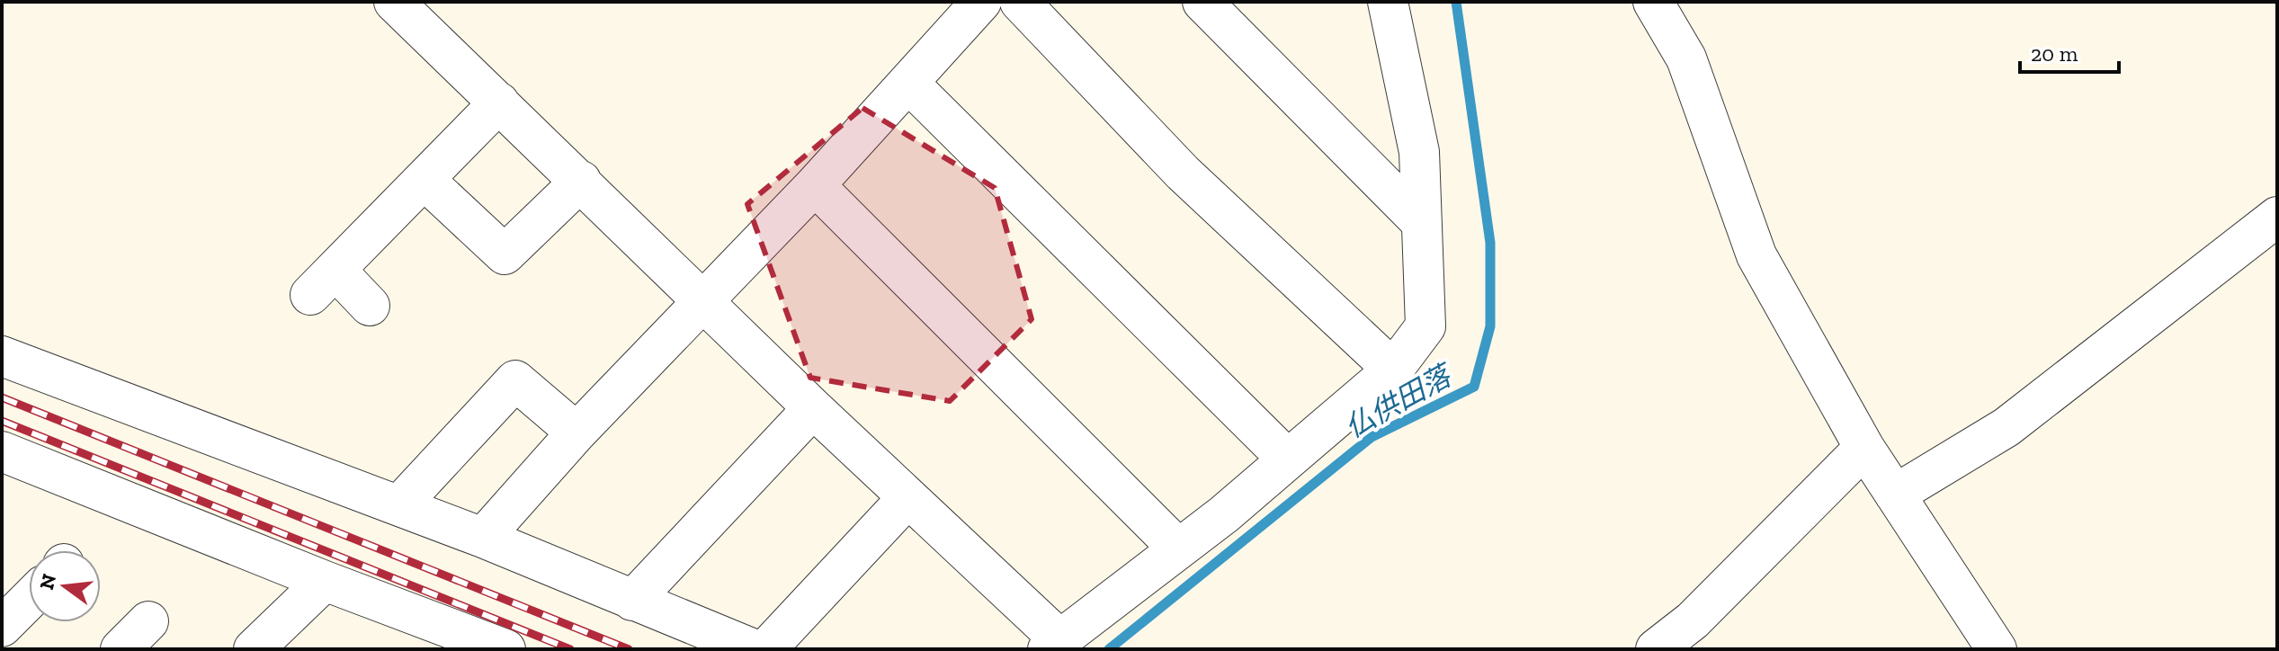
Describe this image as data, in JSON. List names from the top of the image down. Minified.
{"water":["仏供田落"],"scale_bar":"20 m","north":"left"}
